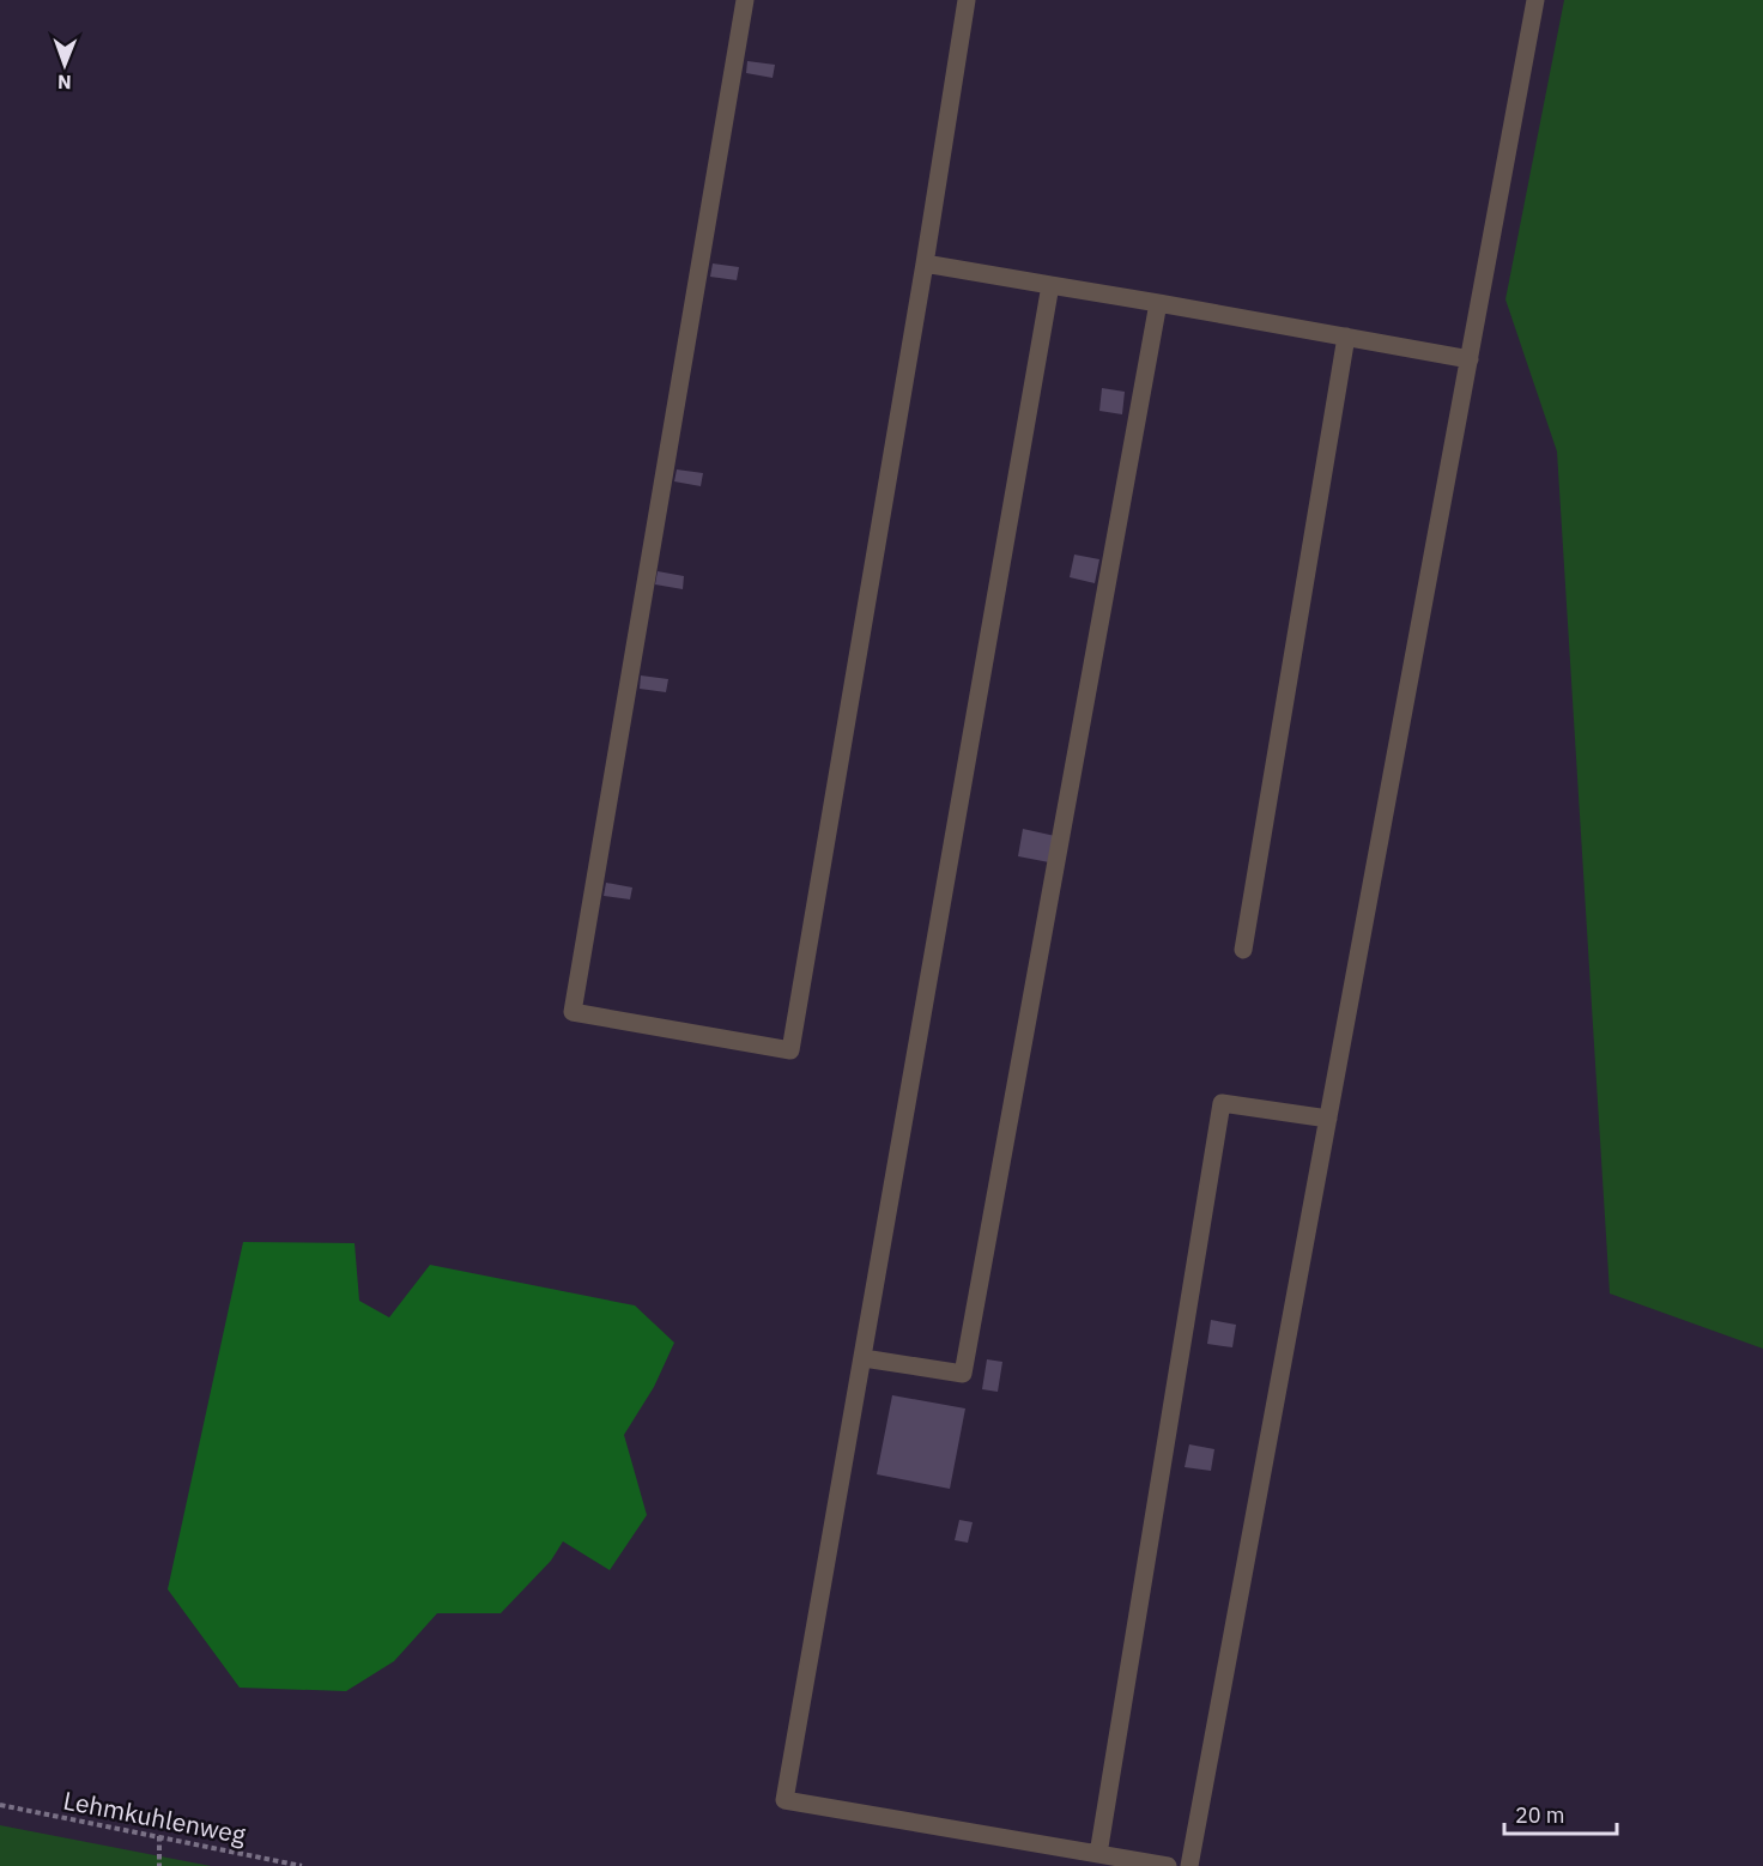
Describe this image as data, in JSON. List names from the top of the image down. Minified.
{"streets":{"path":["Lehmkuhlenweg"]},"scale_bar":"20 m","north":"bottom"}
